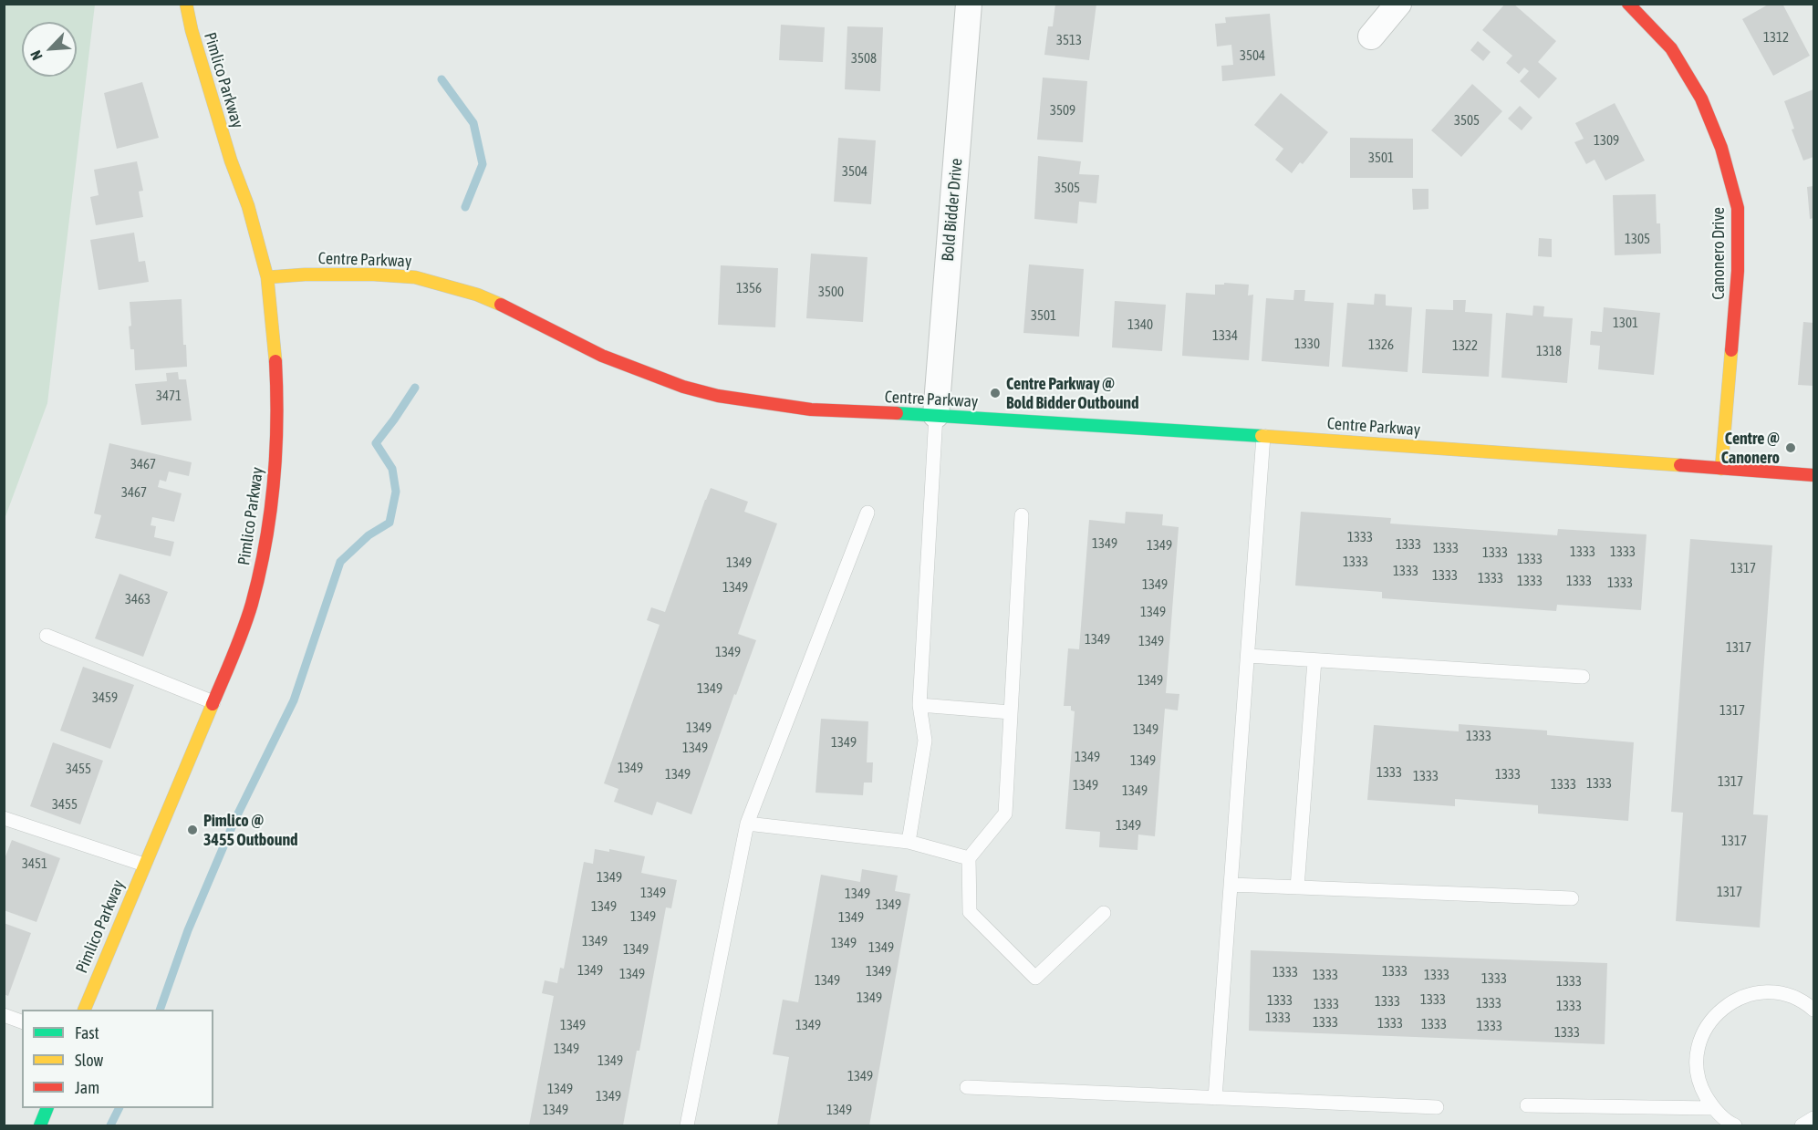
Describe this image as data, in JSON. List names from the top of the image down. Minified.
{"streets":{"street":["Pimlico Parkway","Bold Bidder Drive","Canonero Drive","Centre Parkway"]},"crossings":[["Pimlico Parkway","Centre Parkway"],["Bold Bidder Drive","Centre Parkway"],["Canonero Drive","Centre Parkway"]],"places":["Centre Parkway @ Bold Bidder Outbound","Centre @ Canonero","Pimlico @ 3455 Outbound"],"house_numbers":["1312","3513","3504","3508","3509","3505","1309","3501","3504","3505","1305","1356","3500","3501","1301","1340","1334","1330","1326","1322","1318","3471","3467","3467","1333","1349","1333","1349","1333","1333","1333","1333","1333","1333","1349","1317","1333","1333","1333","1333","1333","1333","1349","1349","3463","1349","1349","1349","1317","1349","1349","1349","3459","1317","1349","1349","1333","1349","1349","1349","1349","1349","3455","1333","1349","1333","1333","1317","1333","1333","1349","1349","3455","1349","1317","3451","1349","1317","1349","1349","1349","1349","1349","1349","1349","1349","1349","1349","1349","1349","1333","1333","1349","1333","1333","1333","1349","1333","1349","1333","1333","1333","1333","1333","1333","1333","1333","1333","1333","1349","1349","1333","1333","1349","1349","1349","1349","1349","1349","1349"],"legend":["Fast","Slow","Jam"],"north":"bottom left"}
